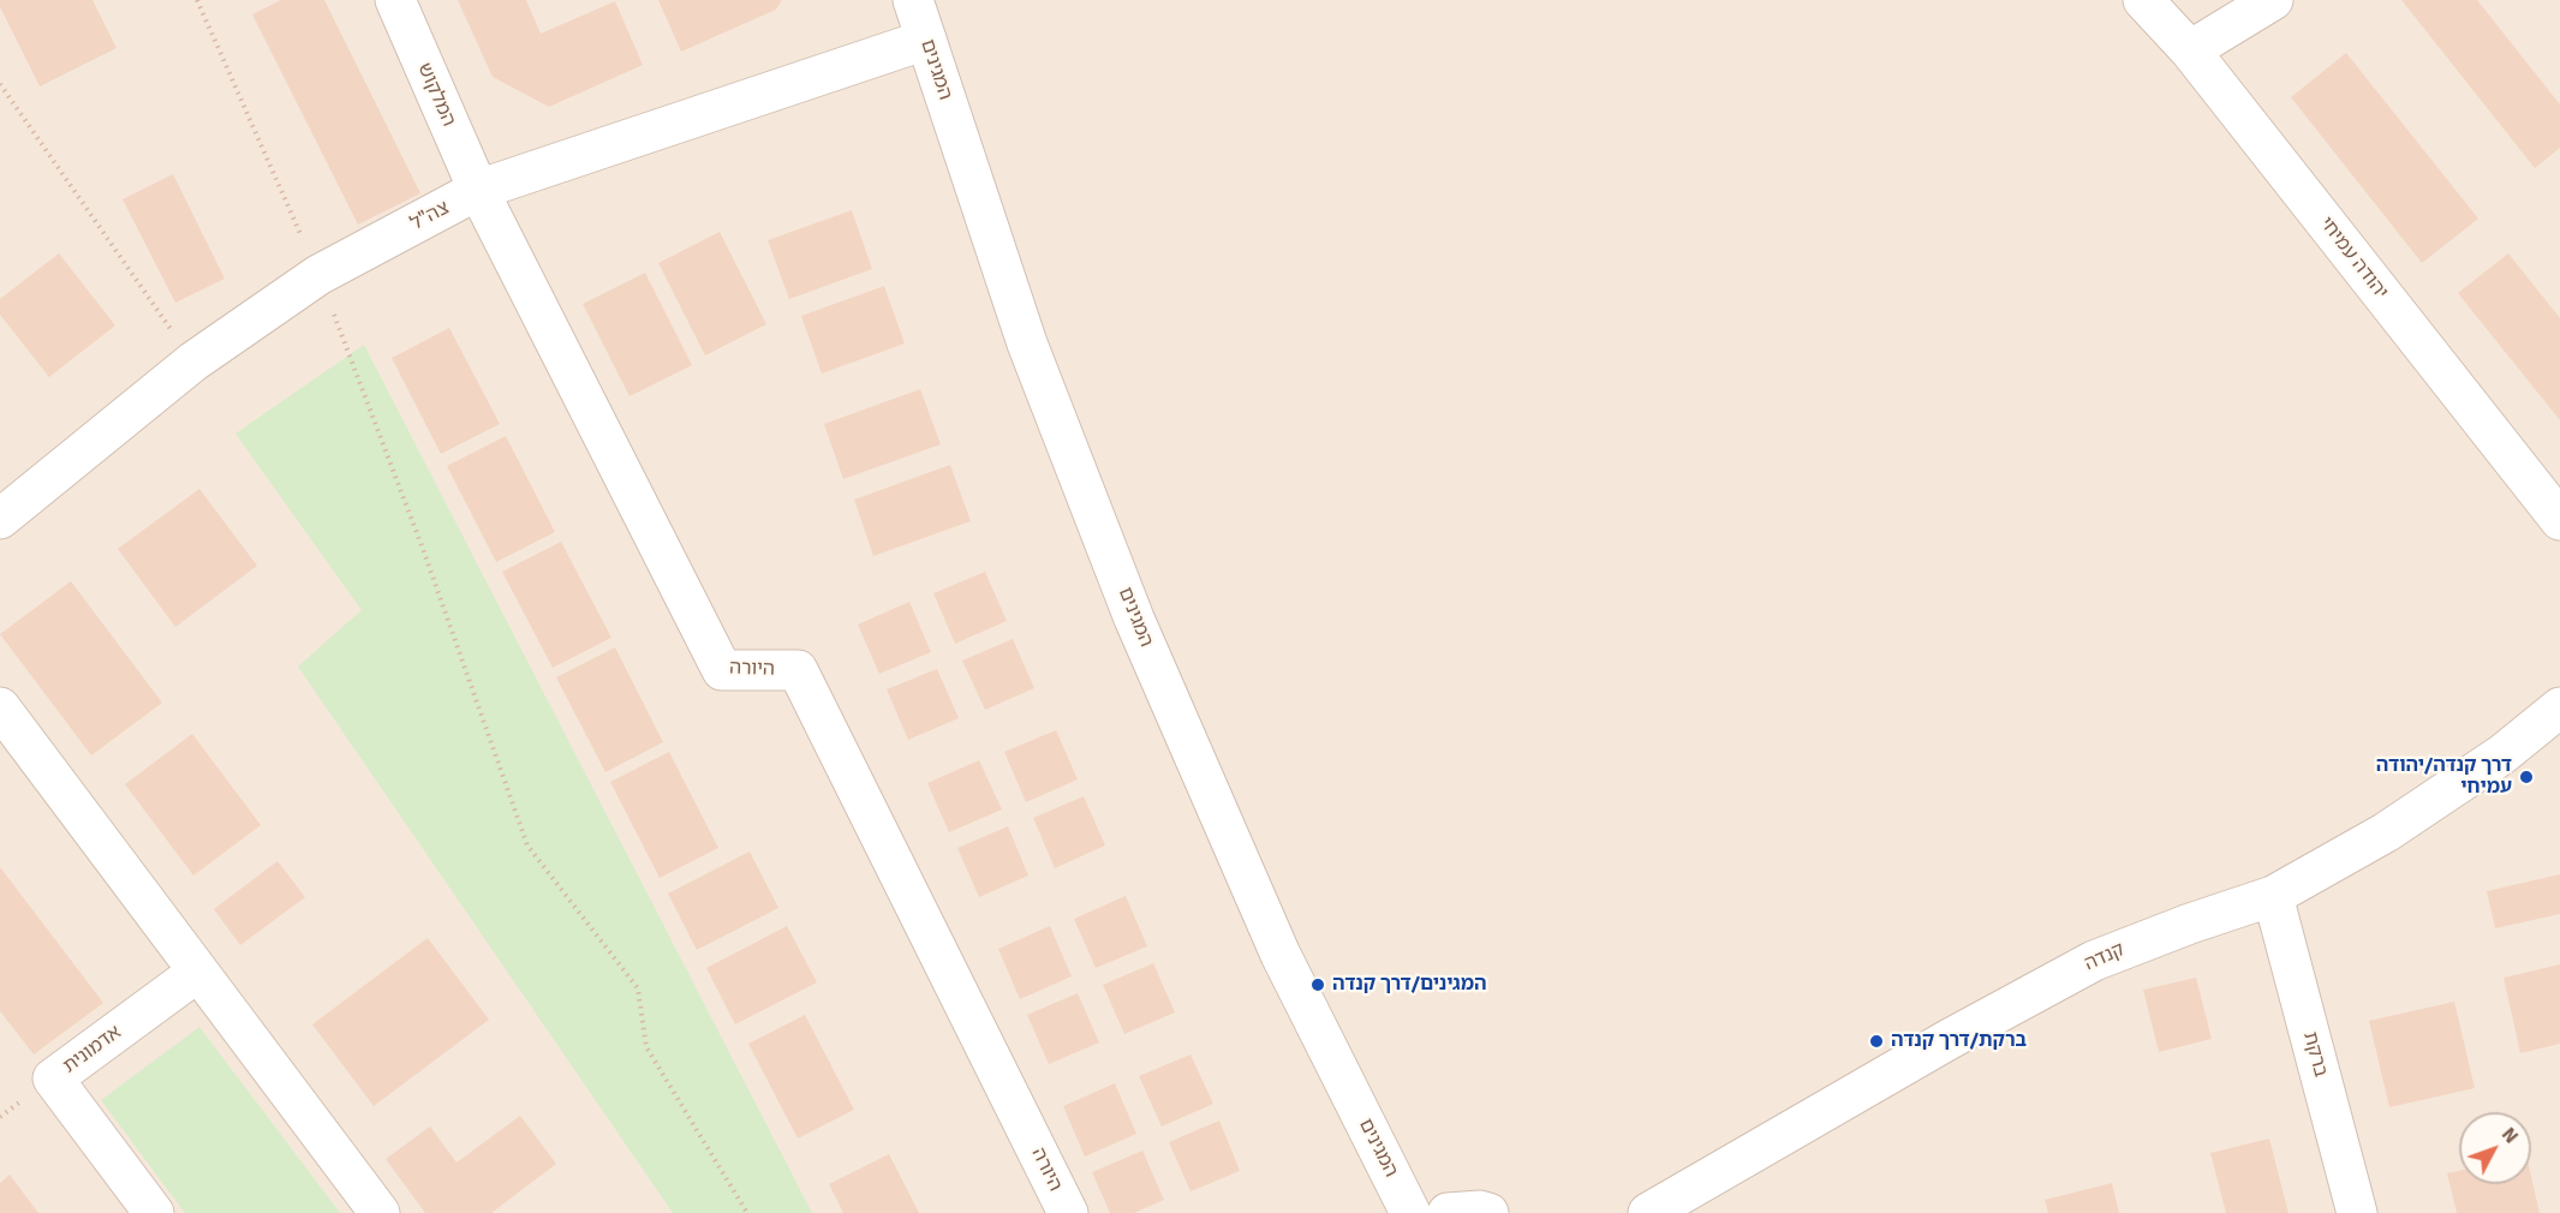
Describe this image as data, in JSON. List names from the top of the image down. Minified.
{"streets":{"street":["המגינים","המלקוש","צה\"ל","יהודה עמיחי","היורה","קנדה","אדמונית","ברקת"]},"crossings":[["המגינים","צה\"ל"],["המלקוש","צה\"ל"],["המלקוש","היורה"],["צה\"ל","היורה"],["קנדה","ברקת"]],"places":["דרך קנדה/יהודה עמיחי","המגינים/דרך קנדה","ברקת/דרך קנדה"],"north":"top right"}
